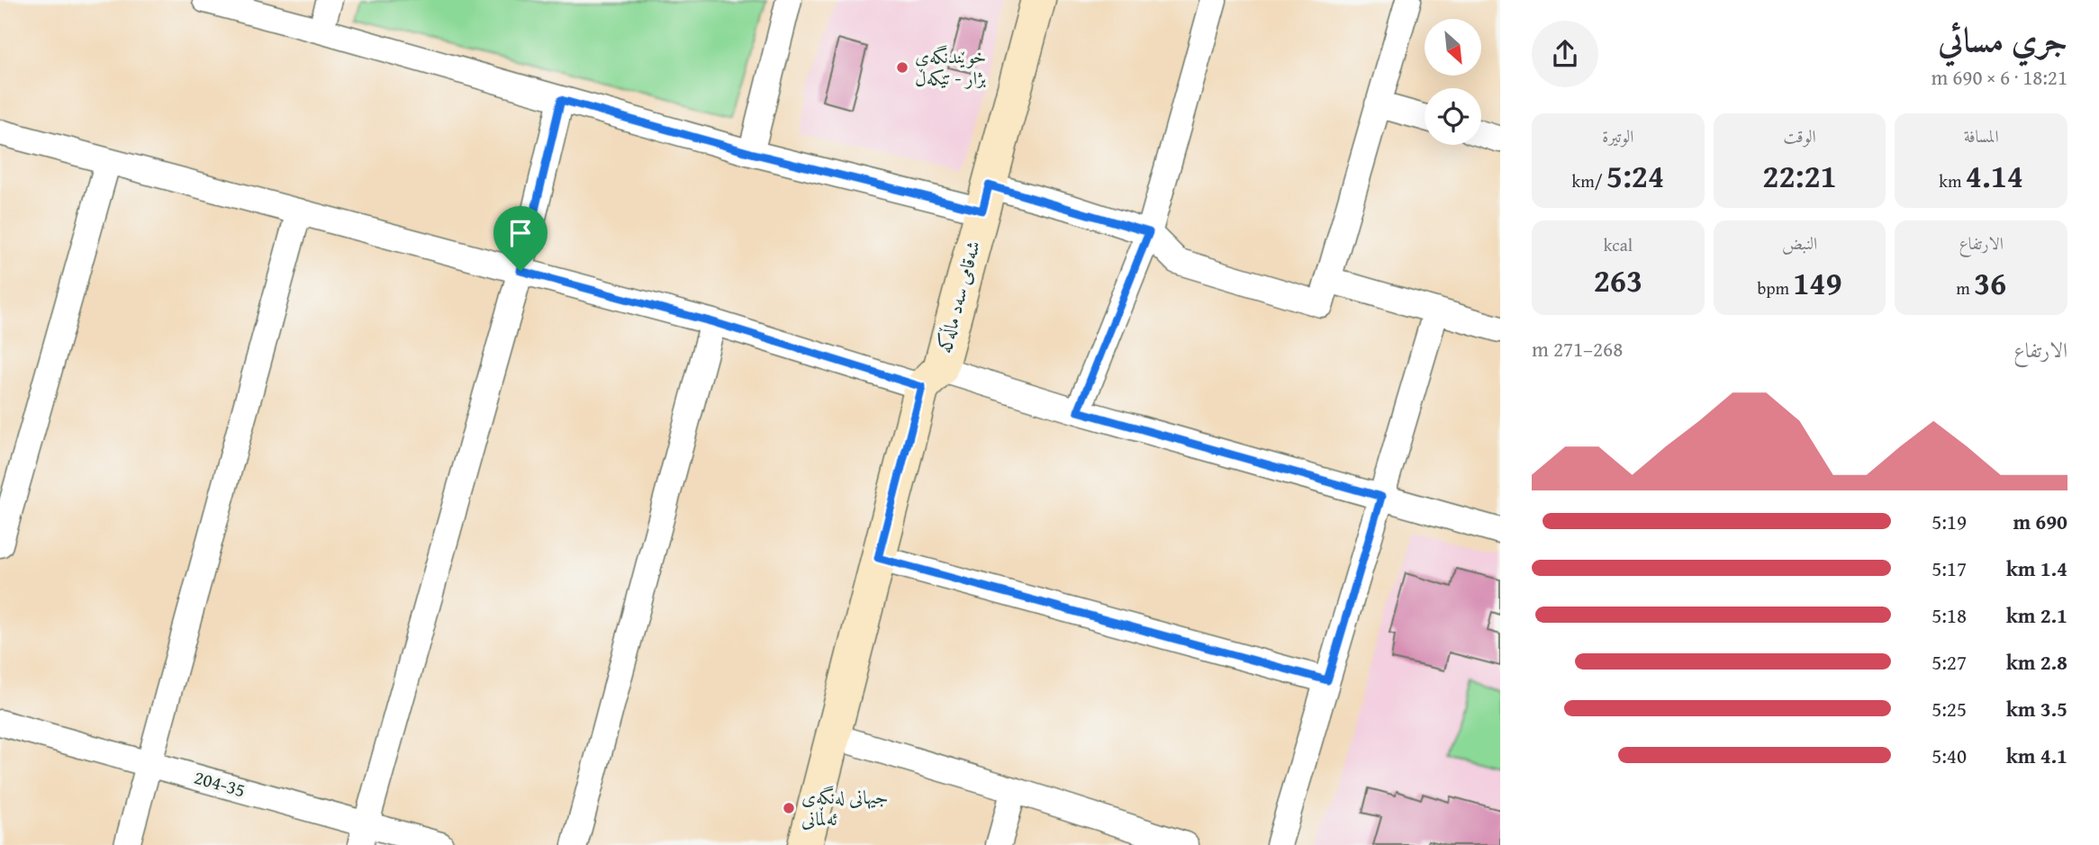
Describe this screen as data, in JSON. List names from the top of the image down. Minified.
{"streets":{"street":["شەقامی سەد ماڵەکە","204-35"]},"places":["خوێندنگەی بژار - تێکەڵ","جیهانی لەنگەی ئەڵمانی"],"north":"bottom right","page":{"heading":["جري مسائي","18:21 · 6 × 690 m"],"stats":[["المسافة","4.14 km"],["الوقت","22:21"],["الوتيرة","5:24 /km"],["الارتفاع","36 m"],["النبض","149 bpm"],["kcal","263"]],"chart":["الارتفاع","268–271 m"],"list":[{"name":"690 m","note":"5:19"},{"name":"1.4 km","note":"5:17"},{"name":"2.1 km","note":"5:18"},{"name":"2.8 km","note":"5:27"},{"name":"3.5 km","note":"5:25"},{"name":"4.1 km","note":"5:40"}]}}
